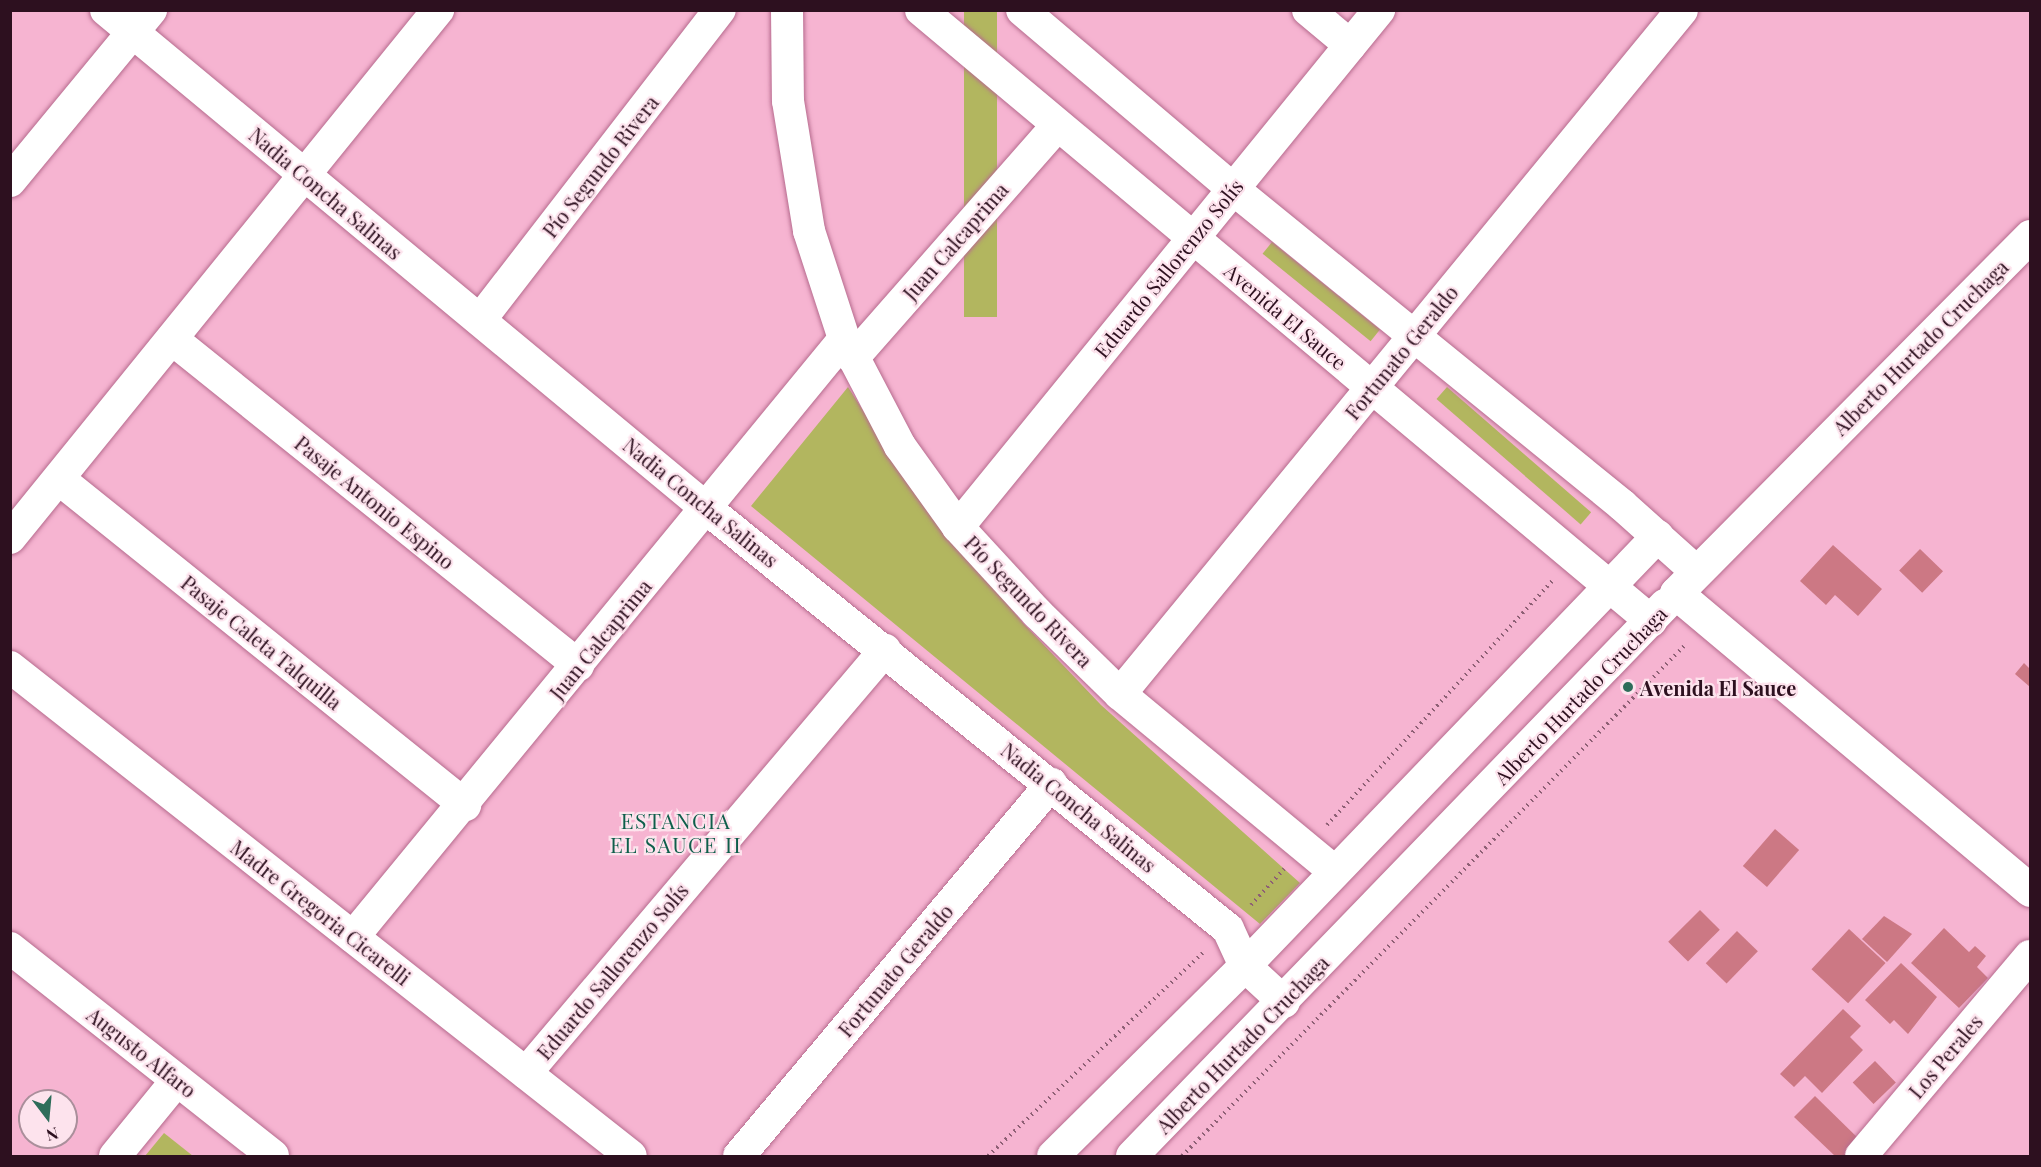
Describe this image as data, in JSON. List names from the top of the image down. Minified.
{"streets":{"street":["Pío Segundo Rivera","Nadia Concha Salinas","Juan Calcaprima","Eduardo Sallorenzo Solís","Avenida El Sauce","Alberto Hurtado Cruchaga","Fortunato Geraldo","Pasaje Antonio Espino","Pasaje Caleta Talquilla","Madre Gregoria Cicarelli","Augusto Alfaro","Los Perales"]},"crossings":[["Pío Segundo Rivera","Nadia Concha Salinas"],["Pío Segundo Rivera","Juan Calcaprima"],["Pío Segundo Rivera","Eduardo Sallorenzo Solís"],["Pío Segundo Rivera","Fortunato Geraldo"],["Nadia Concha Salinas","Juan Calcaprima"],["Nadia Concha Salinas","Eduardo Sallorenzo Solís"],["Nadia Concha Salinas","Alberto Hurtado Cruchaga"],["Nadia Concha Salinas","Fortunato Geraldo"],["Juan Calcaprima","Avenida El Sauce"],["Juan Calcaprima","Pasaje Antonio Espino"],["Juan Calcaprima","Pasaje Caleta Talquilla"],["Juan Calcaprima","Madre Gregoria Cicarelli"],["Eduardo Sallorenzo Solís","Avenida El Sauce"],["Eduardo Sallorenzo Solís","Madre Gregoria Cicarelli"],["Avenida El Sauce","Alberto Hurtado Cruchaga"],["Avenida El Sauce","Fortunato Geraldo"]],"districts":["ESTANCIA EL SAUCE II"],"places":["Avenida El Sauce"],"north":"bottom"}
